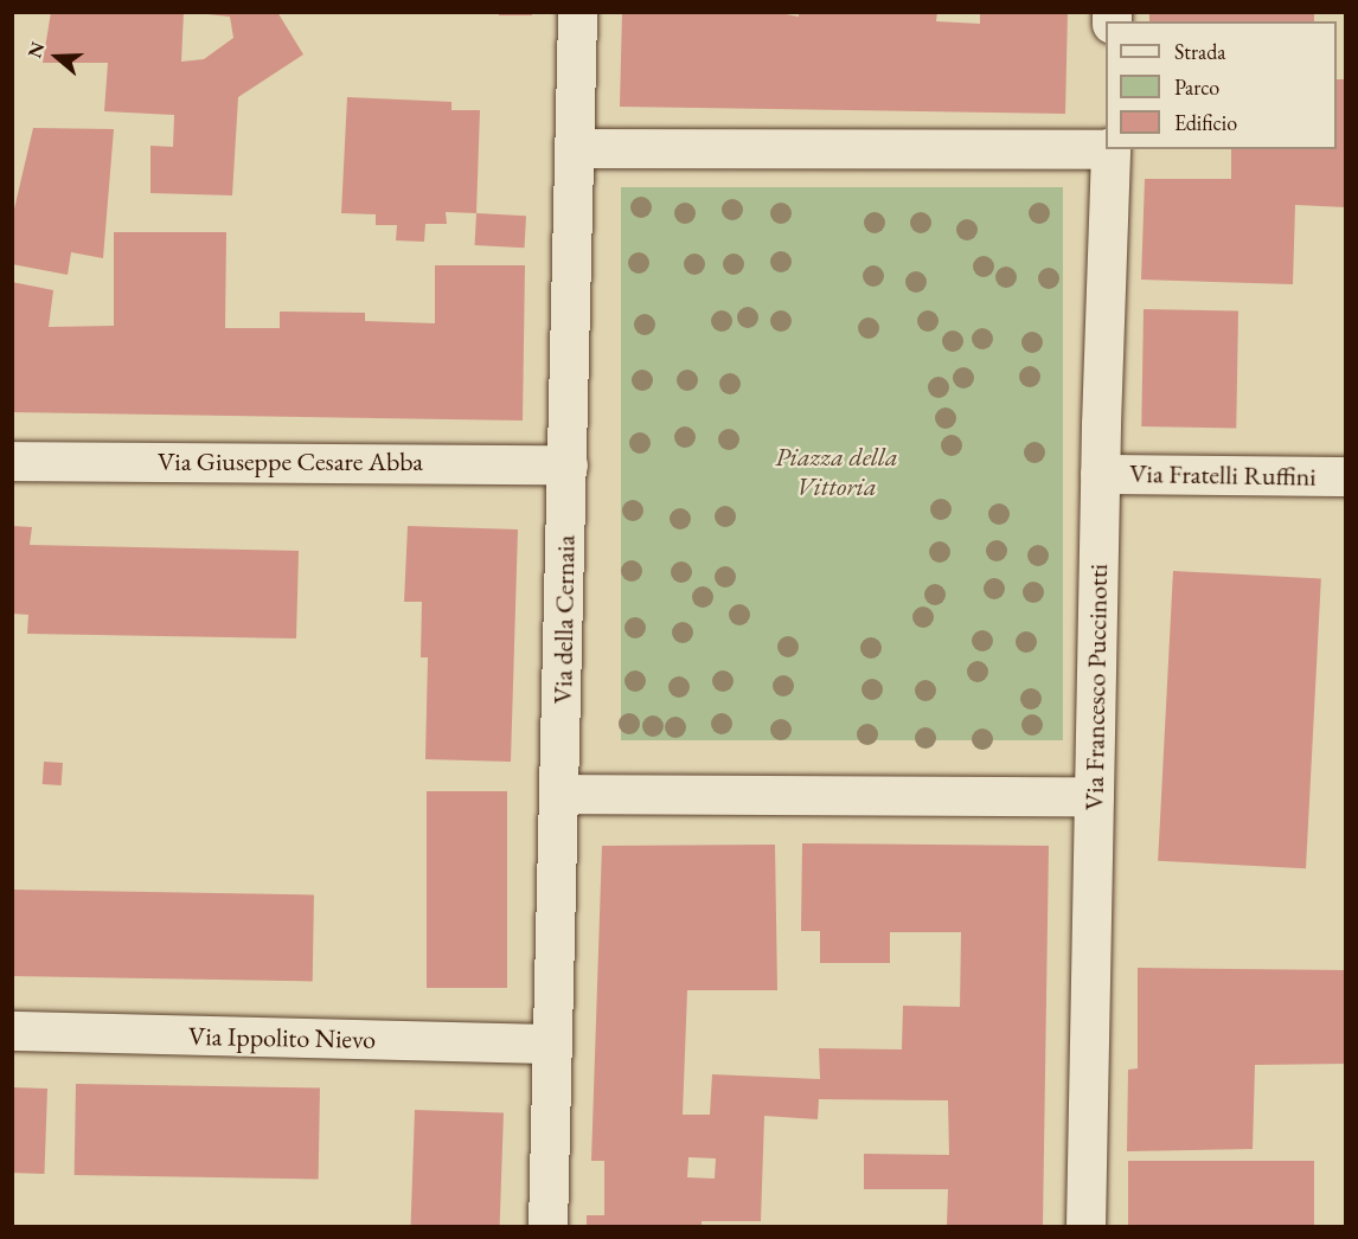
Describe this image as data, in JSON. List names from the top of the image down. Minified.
{"streets":{"street":["Via Giuseppe Cesare Abba","Via Fratelli Ruffini","Via della Cernaia","Via Francesco Puccinotti","Via Ippolito Nievo"]},"crossings":[["Via Giuseppe Cesare Abba","Via della Cernaia"],["Via Fratelli Ruffini","Via Francesco Puccinotti"],["Via della Cernaia","Via Ippolito Nievo"]],"parks":["Piazza della Vittoria"],"legend":["Strada","Parco","Edificio"],"north":"left"}
